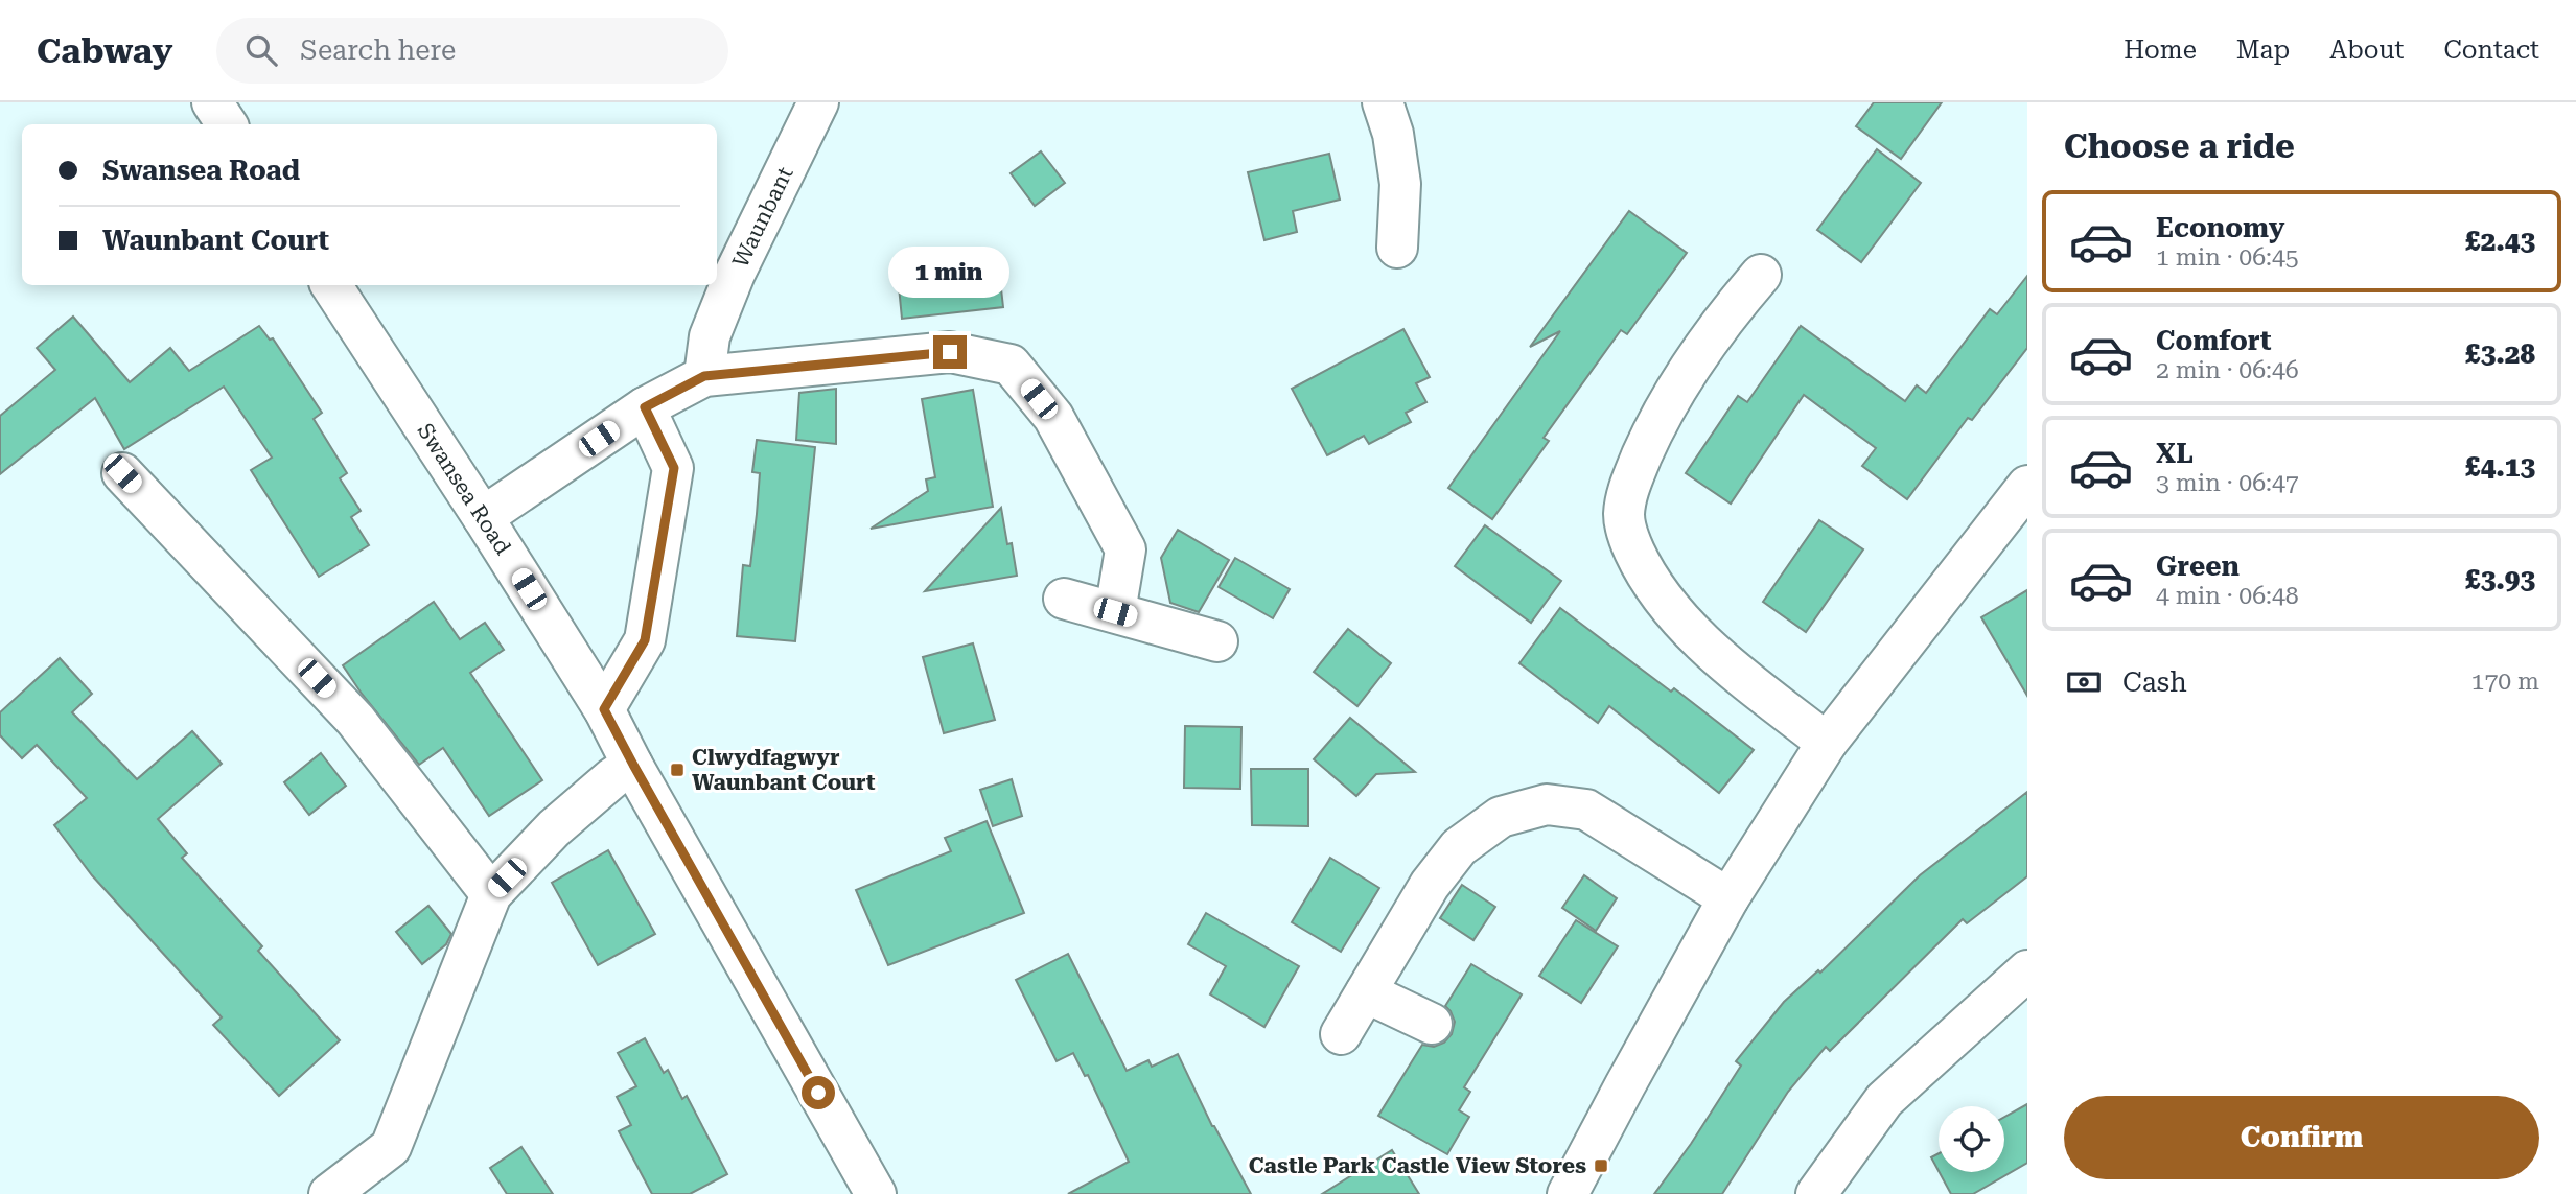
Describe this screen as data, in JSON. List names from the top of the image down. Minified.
{"streets":{"street":["Waunbant","Swansea Road"]},"places":{"transit":["Clwydfagwyr Waunbant Court","Castle Park Castle View Stores"]},"page":{"header":"Cabway","search":"Search here","nav":["Home","Map","About","Contact"],"heading":"Choose a ride","banner":["Swansea Road","Waunbant Court"],"list":[{"name":"Economy","note":"1 min · 06:45","value":"£2.43"},{"name":"Comfort","note":"2 min · 06:46","value":"£3.28"},{"name":"XL","note":"3 min · 06:47","value":"£4.13"},{"name":"Green","note":"4 min · 06:48","value":"£3.93"}],"bubble":"1 min","pay":["Cash","170 m"],"buttons":"Confirm"}}
